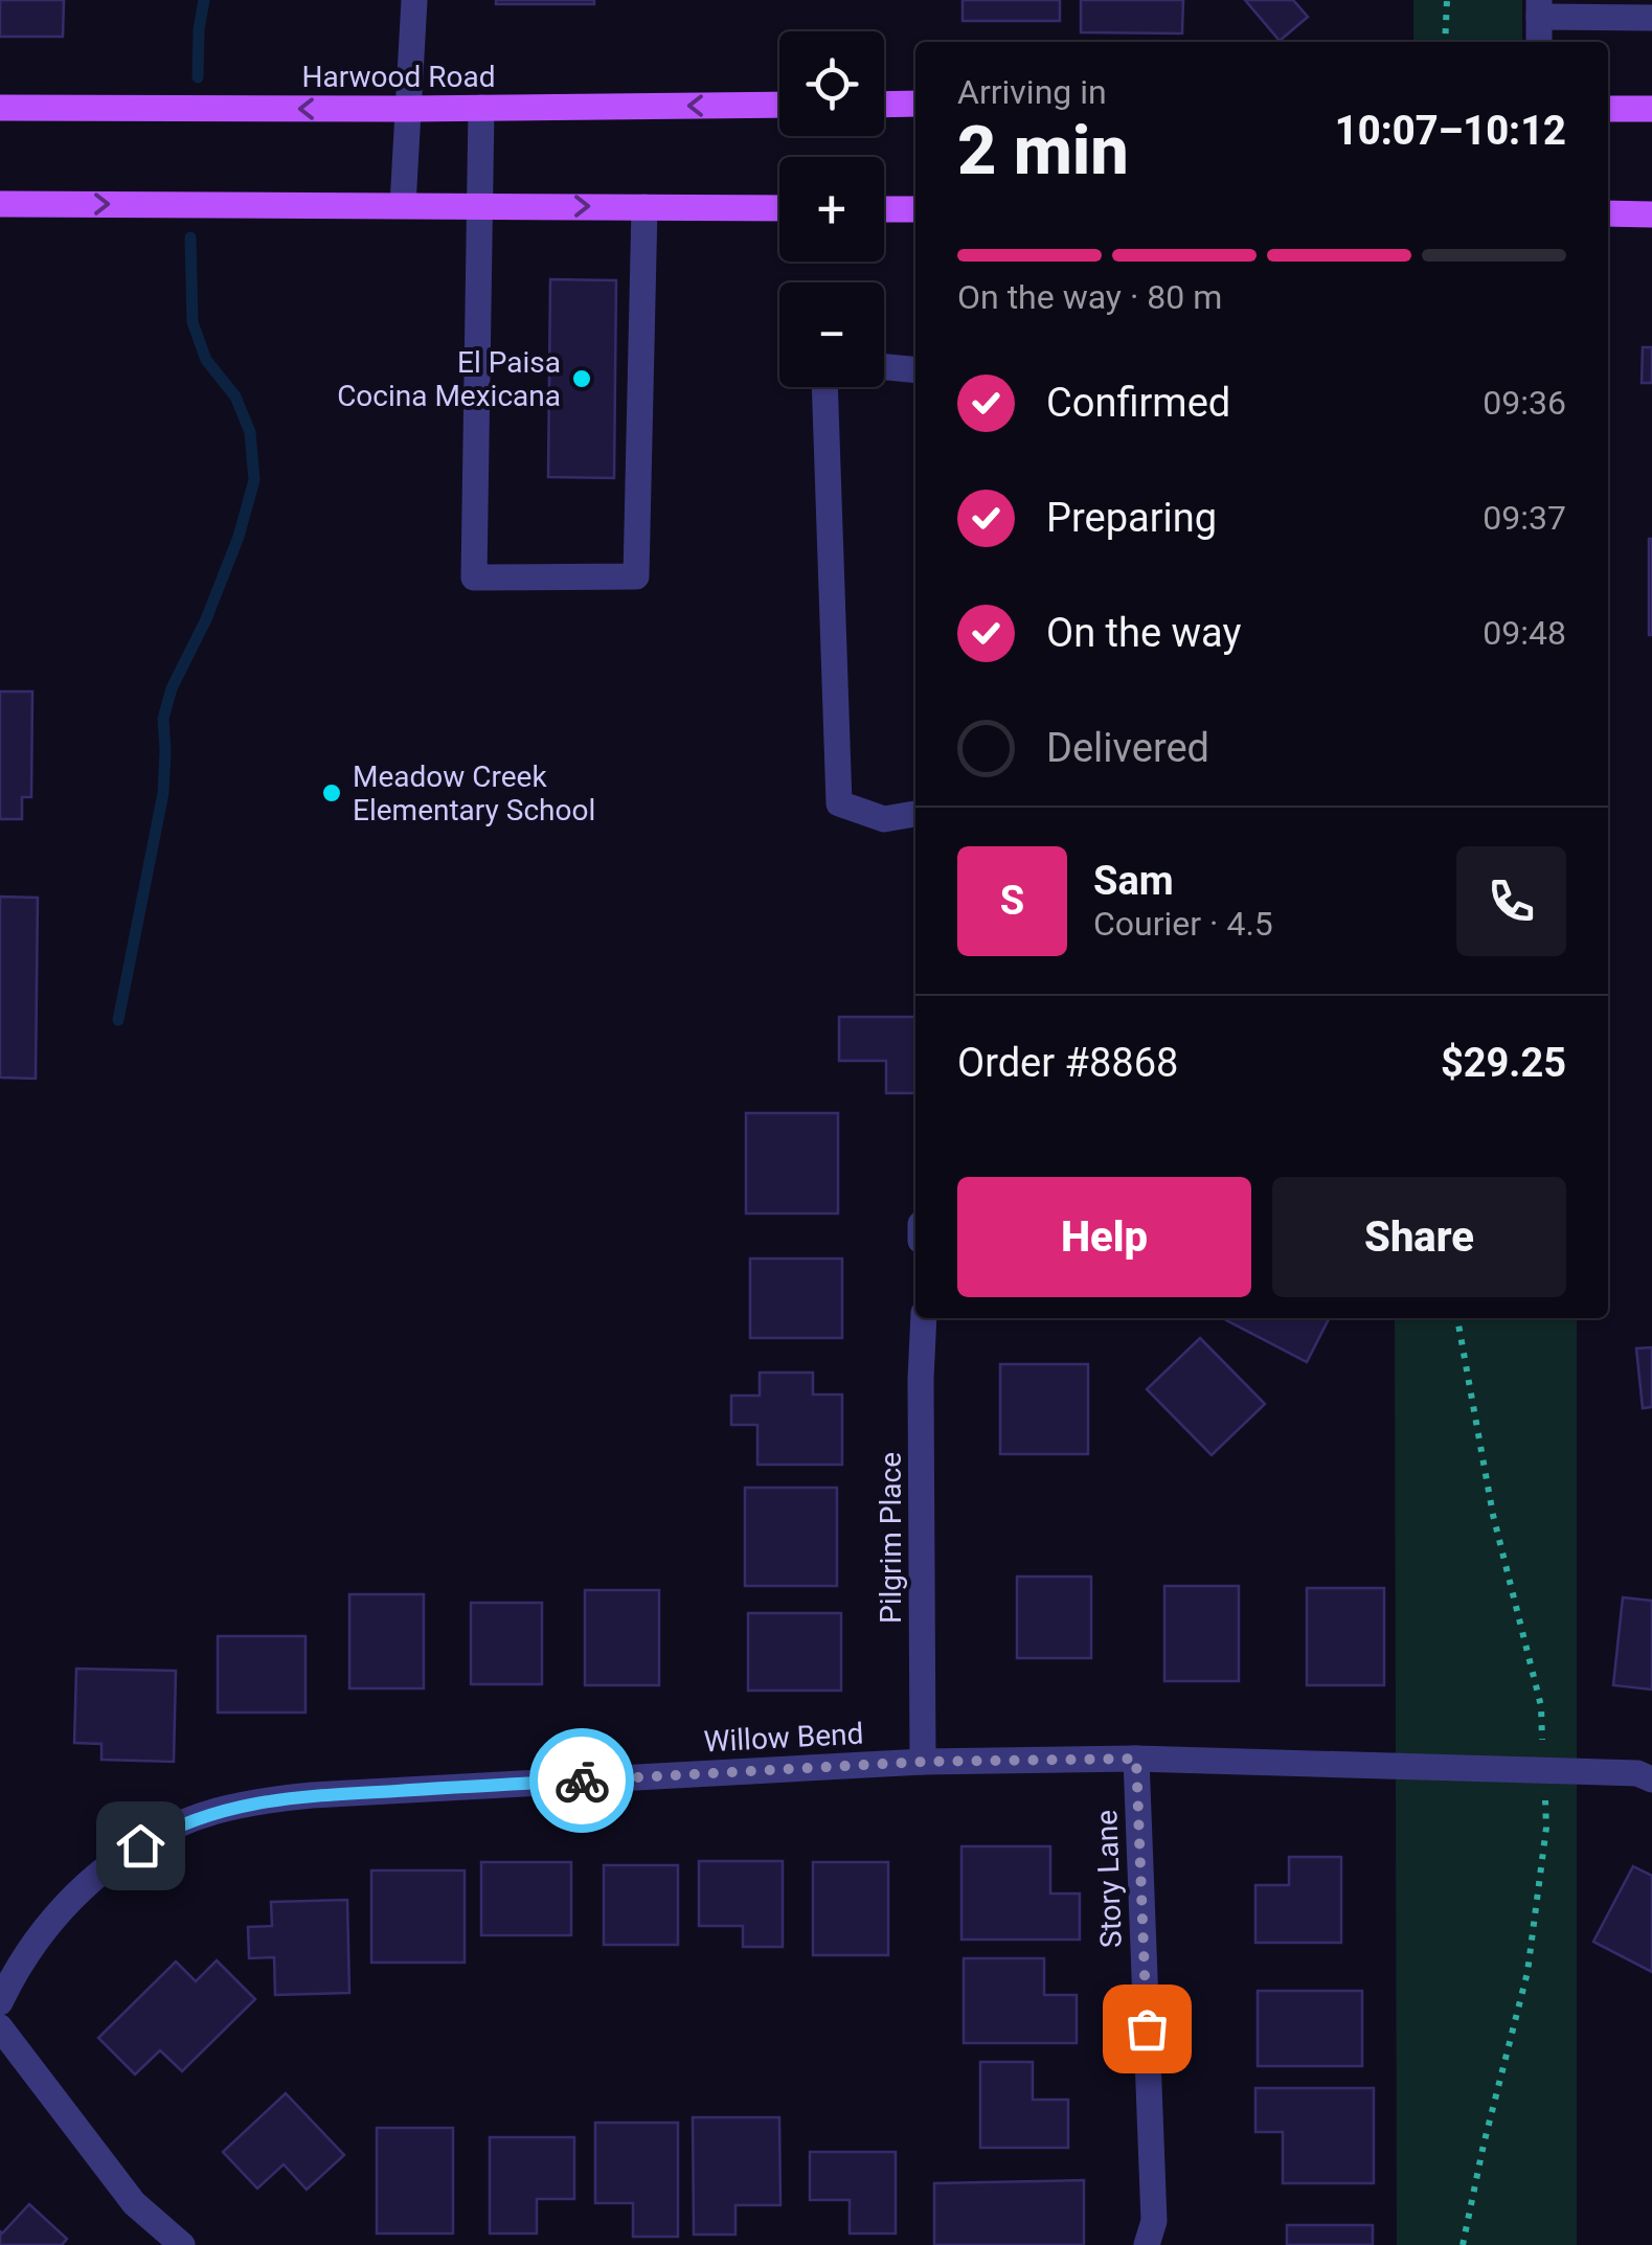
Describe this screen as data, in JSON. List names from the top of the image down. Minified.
{"streets":{"main road":["Harwood Road"],"street":["Pilgrim Place","Willow Bend","Story Lane"]},"crossings":[["Pilgrim Place","Willow Bend"],["Willow Bend","Story Lane"]],"places":["El Paisa Cocina Mexicana","Meadow Creek Elementary School"],"page":{"map_buttons":["+","−"],"heading":["2 min","Arriving in","10:07–10:12"],"panel":["Sam","Courier · 4.5","Order #8868","$29.25"],"bar":"On the way · 80 m","list":[["Confirmed","09:36"],["Preparing","09:37"],["On the way","09:48"],"Delivered"],"round":"S","buttons":["Help","Share"]}}
